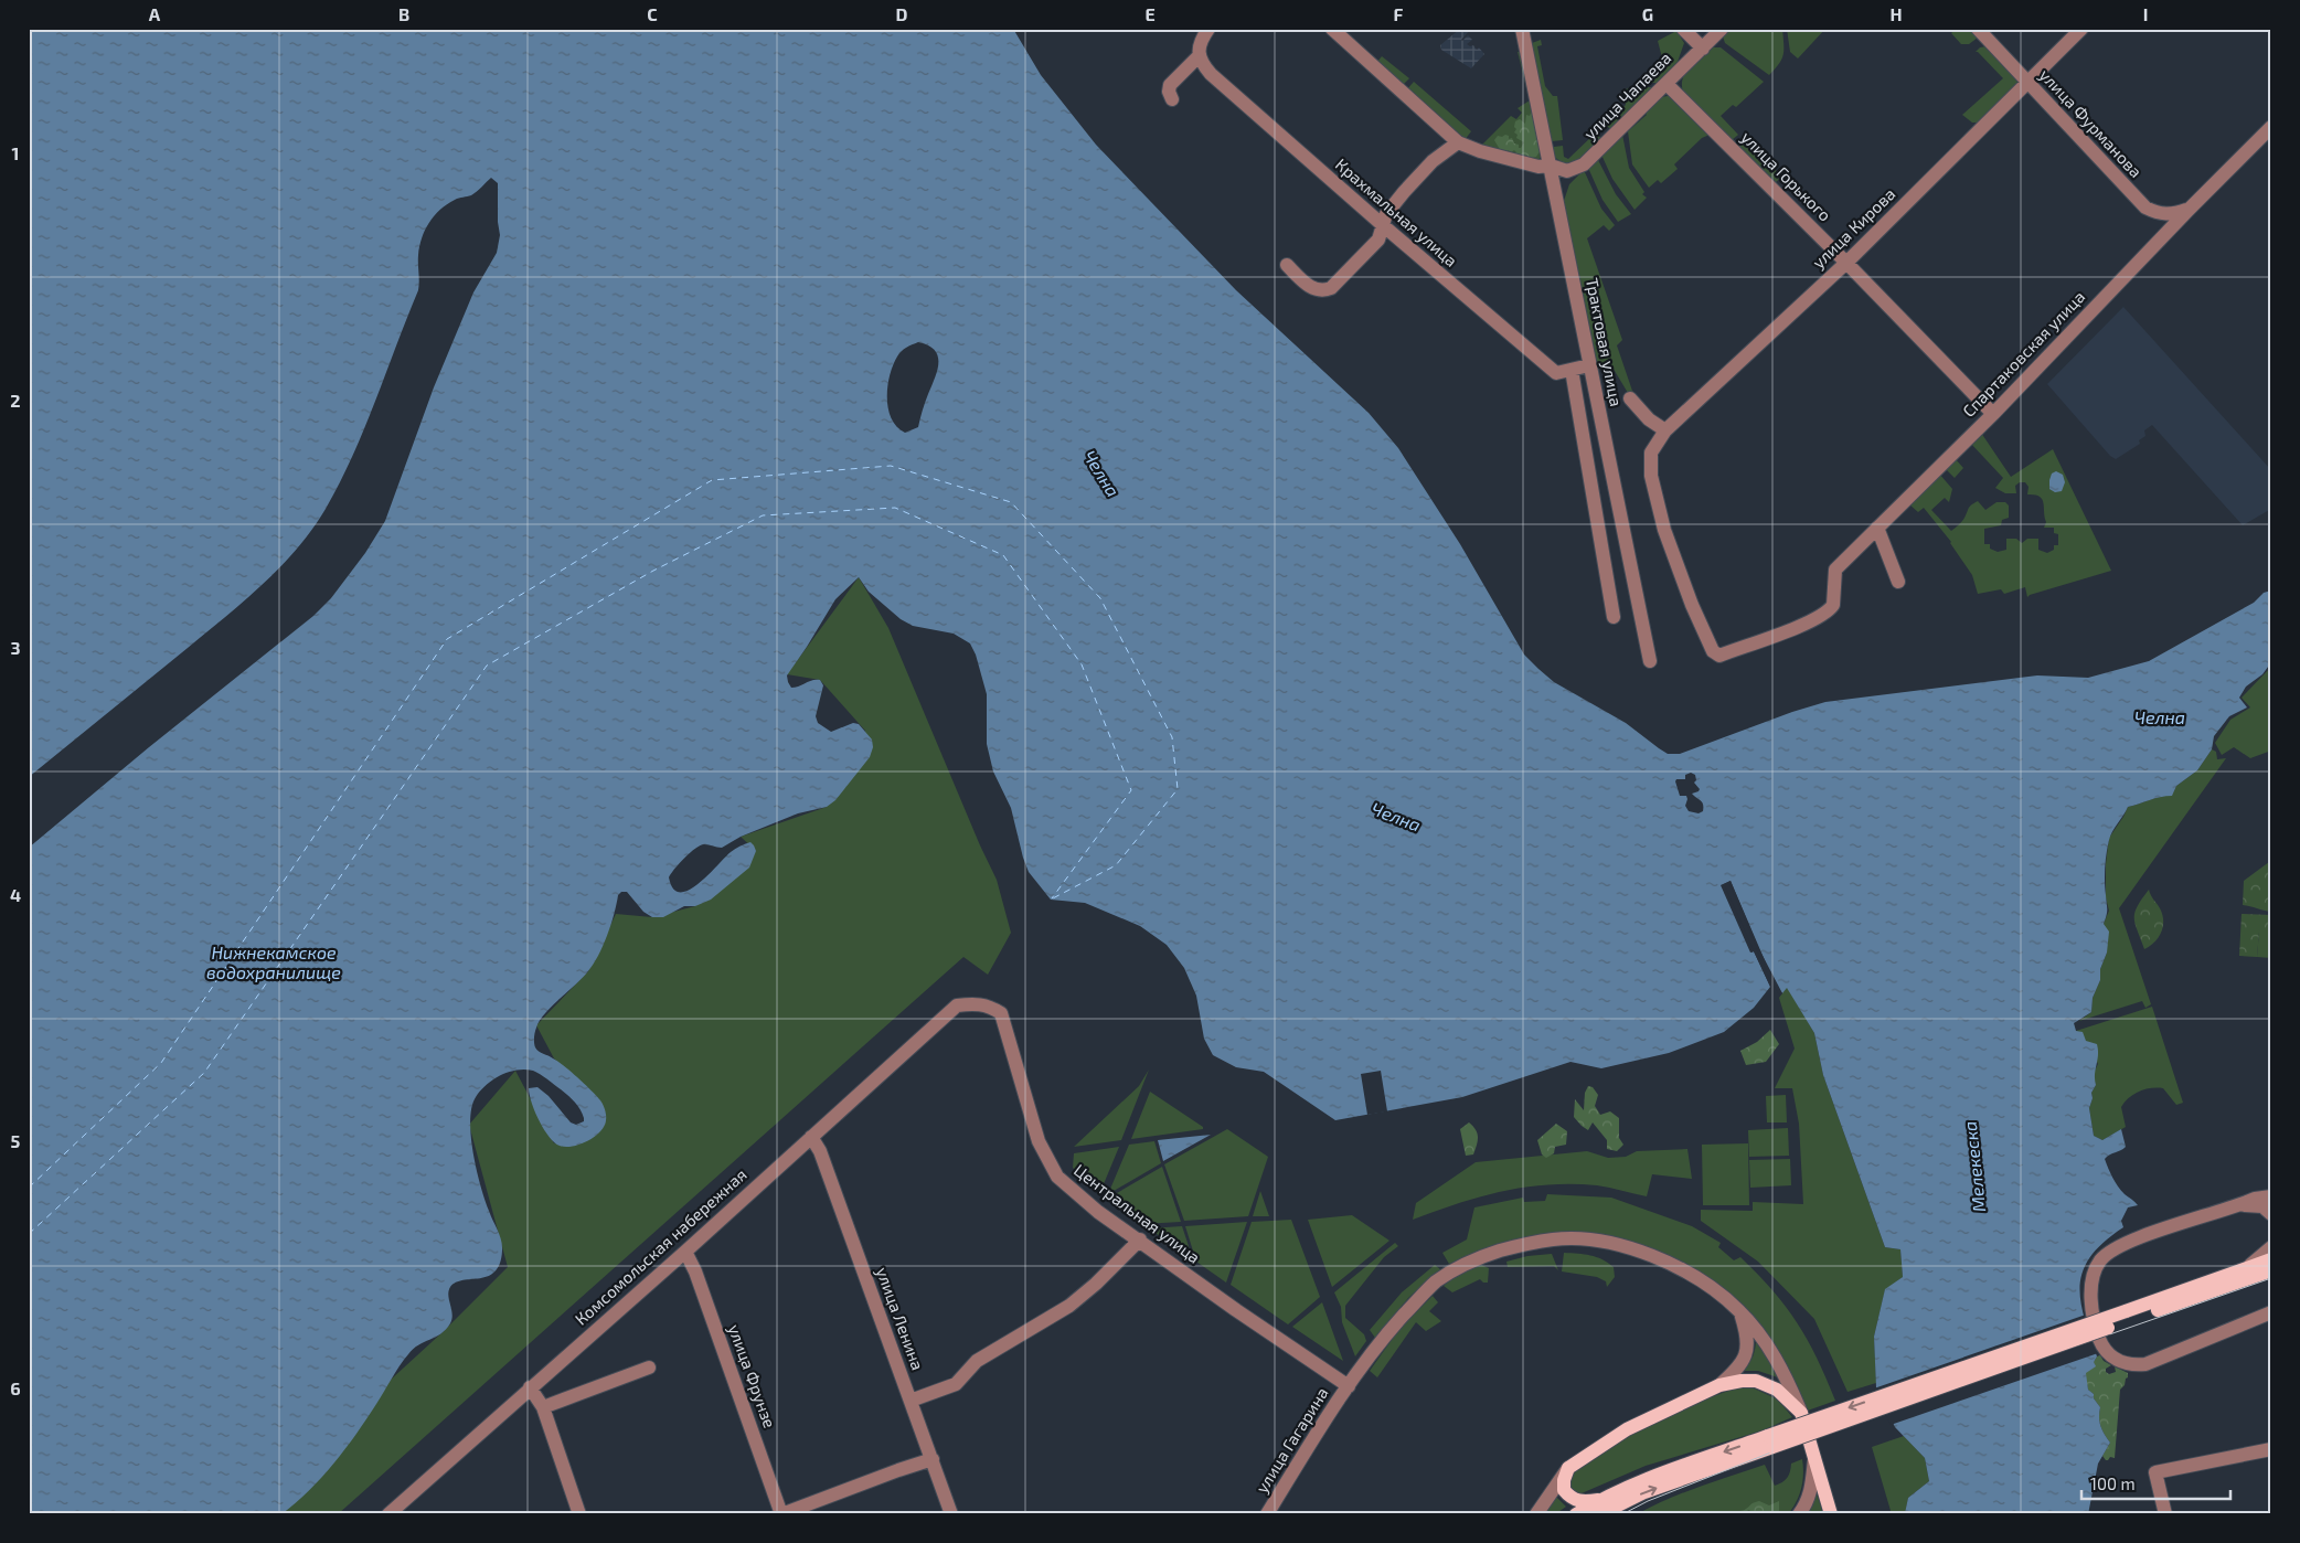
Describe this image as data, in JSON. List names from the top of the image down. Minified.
{"streets":{"street":["улица Чапаева","улица Фурманова","улица Горького","Крахмальная улица","улица Кирова","Трактовая улица","Спартаковская улица","Центральная улица","Комсомольская набережная","улица Ленина","улица Фрунзе","улица Гагарина"]},"crossings":[["улица Чапаева","улица Горького"],["улица Чапаева","Трактовая улица"],["улица Фурманова","улица Кирова"],["улица Фурманова","Спартаковская улица"],["улица Горького","улица Кирова"],["улица Горького","Спартаковская улица"],["Крахмальная улица","Трактовая улица"],["улица Кирова","Спартаковская улица"],["Центральная улица","Комсомольская набережная"],["Центральная улица","улица Гагарина"],["Комсомольская набережная","улица Ленина"],["Комсомольская набережная","улица Фрунзе"]],"water":["Челна","Нижнекамское водохранилище","Мелекеска"],"scale_bar":"100 m","grid":{"columns":["A","B","C","D","E","F","G","H","I"],"rows":["1","2","3","4","5","6"]}}
